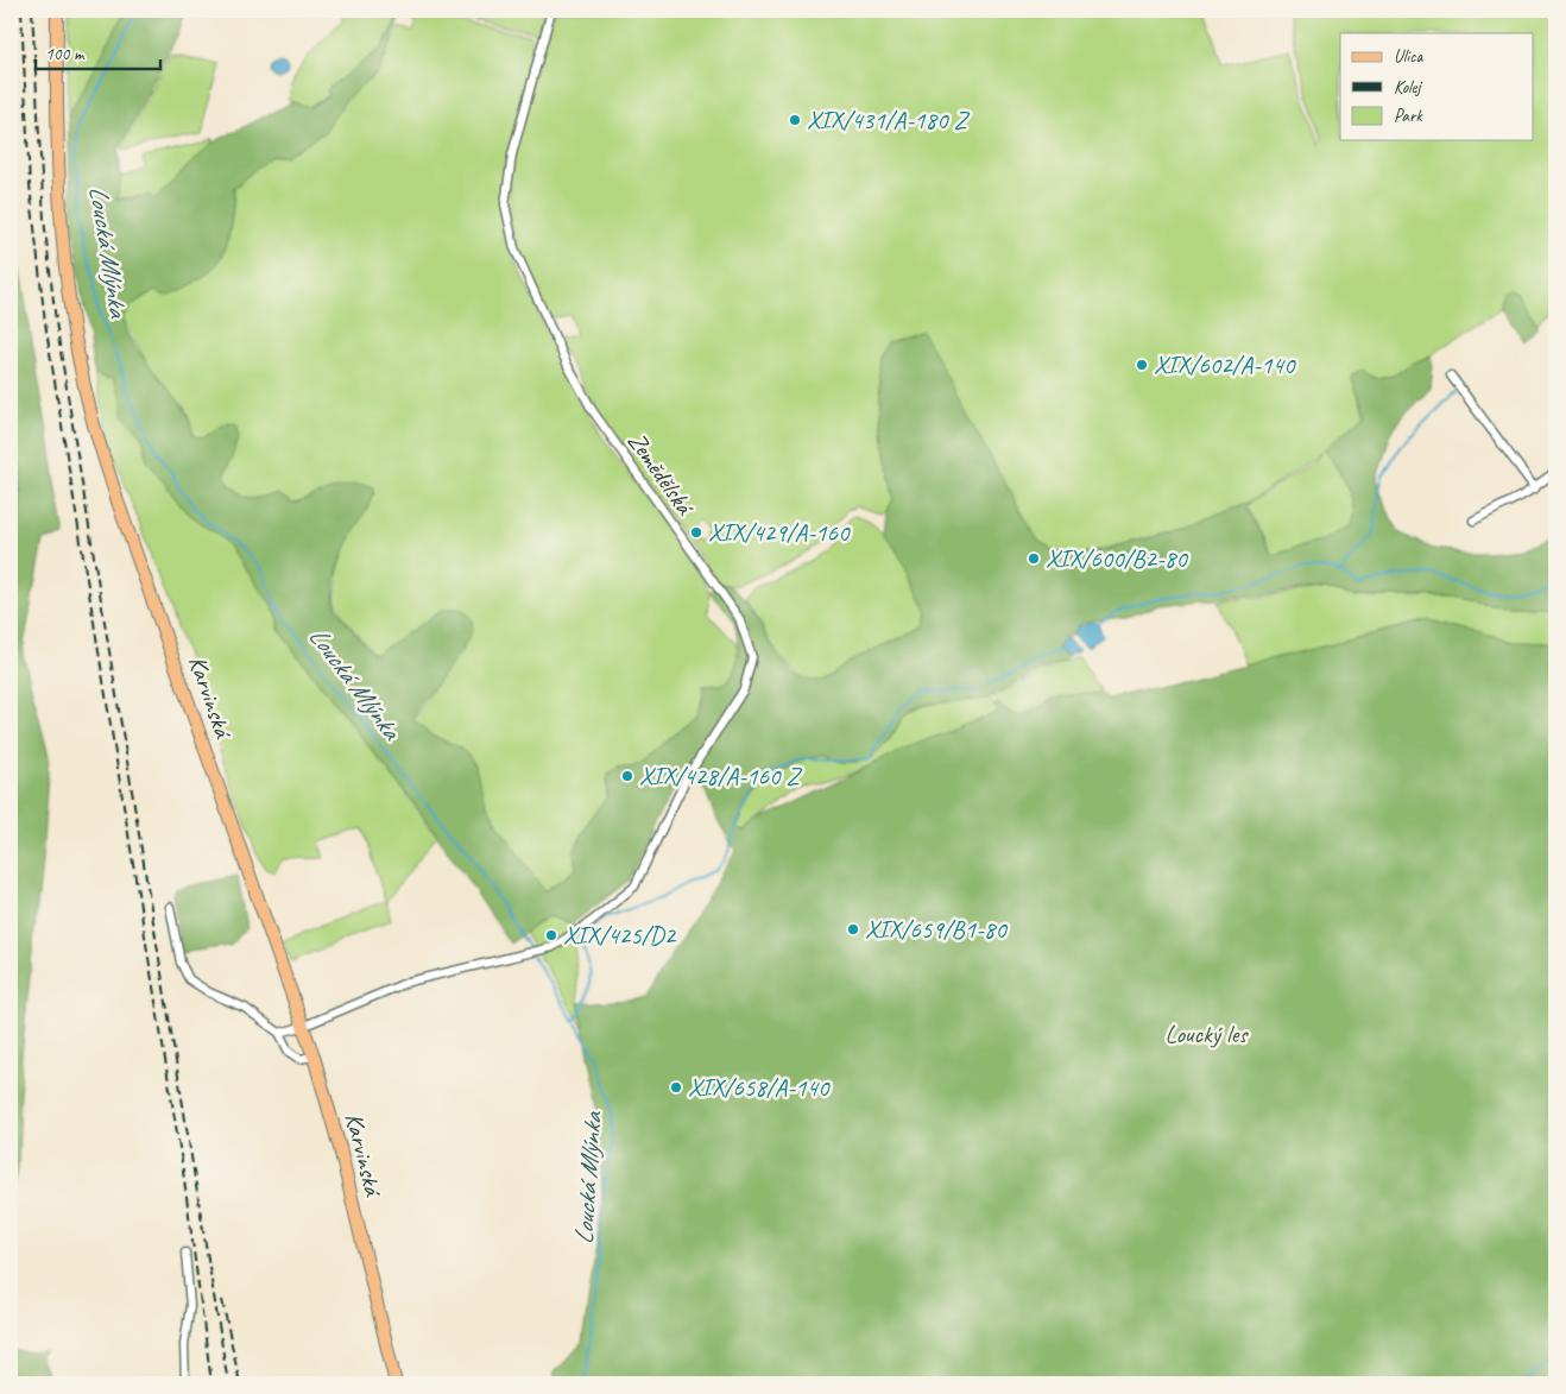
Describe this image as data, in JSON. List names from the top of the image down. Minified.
{"streets":{"main road":["Karvinská"],"street":["Zemědělská"]},"crossings":[["Zemědělská","Karvinská"]],"water":["Loucká Mlýnka"],"parks":["Loucký les"],"places":["XIX/431/A-180 Z","XIX/602/A-140","XIX/429/A-160","XIX/600/B2-80","XIX/428/A-160 Z","XIX/659/B1-80","XIX/425/D2","XIX/658/A-140"],"legend":["Ulica","Kolej","Park"],"scale_bar":"100 m"}
